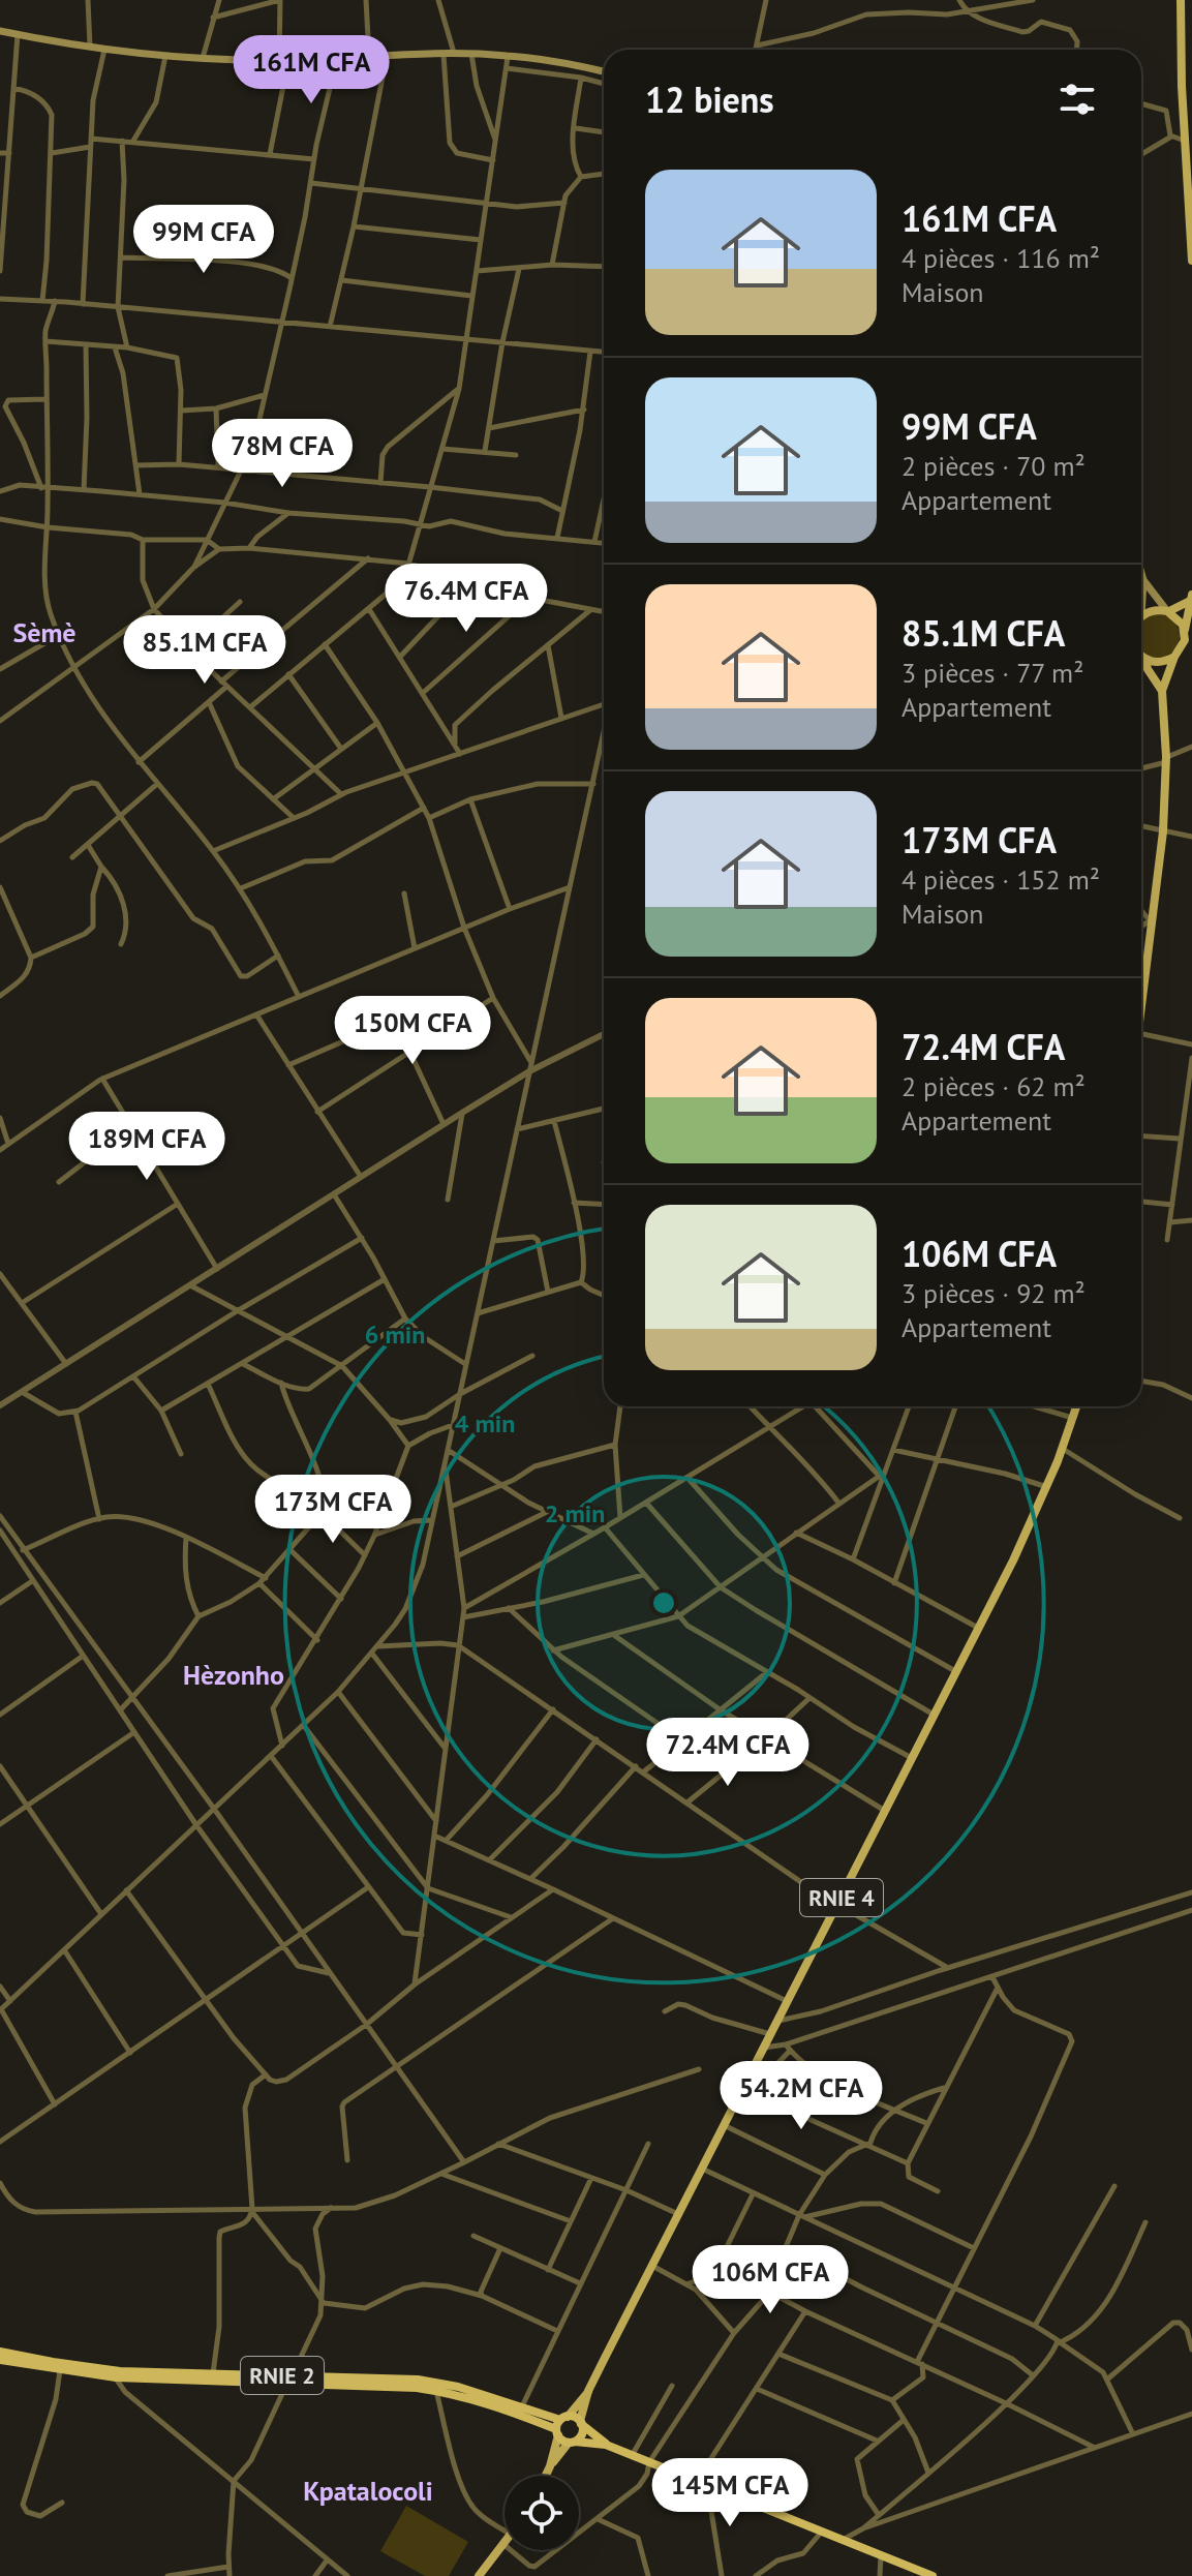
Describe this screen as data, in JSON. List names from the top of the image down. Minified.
{"streets":{"highway":["RNIE 2"],"main road":["RNIE 4"]},"crossings":[["RNIE 4","RNIE 2"]],"districts":["Sèmè","Hèzonho","Kpatalocoli"],"page":{"price":["161M CFA","99M CFA","78M CFA","76.4M CFA","85.1M CFA","150M CFA","189M CFA","173M CFA","72.4M CFA","54.2M CFA","106M CFA","145M CFA"],"heading":"12 biens","list":[{"name":"161M CFA","note":"4 pièces · 116 m² · Maison"},{"name":"99M CFA","note":"2 pièces · 70 m² · Appartement"},{"name":"85.1M CFA","note":"3 pièces · 77 m² · Appartement"},{"name":"173M CFA","note":"4 pièces · 152 m² · Maison"},{"name":"72.4M CFA","note":"2 pièces · 62 m² · Appartement"},{"name":"106M CFA","note":"3 pièces · 92 m² · Appartement"}]},"rings":["6 min","4 min","2 min"]}
